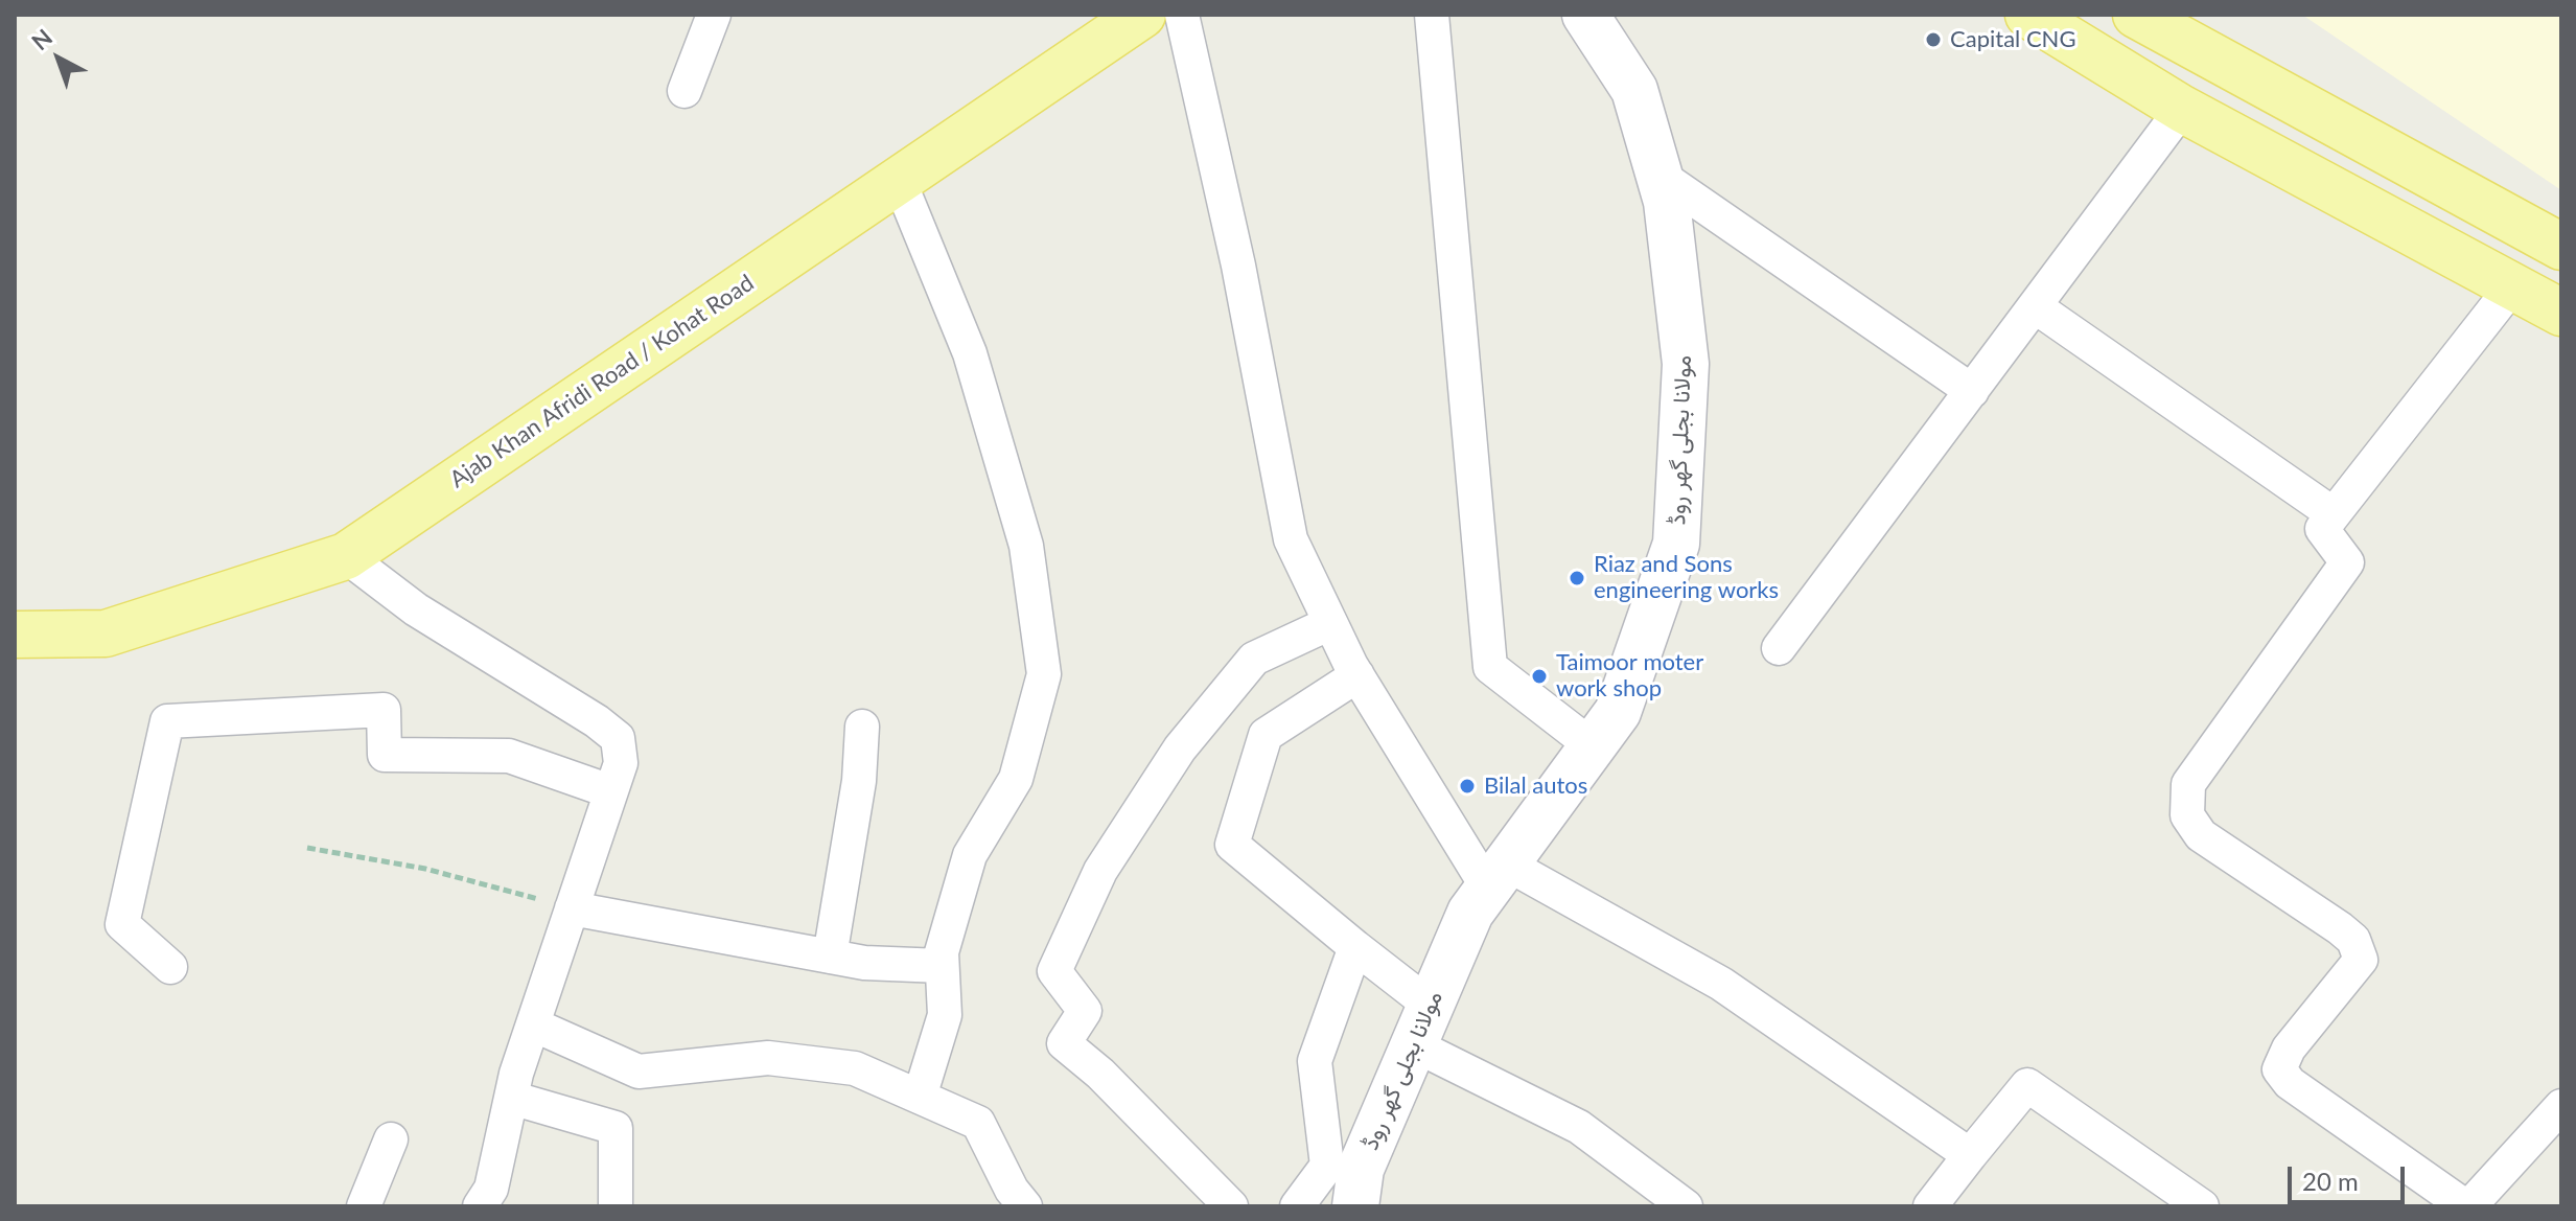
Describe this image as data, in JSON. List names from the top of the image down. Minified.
{"streets":{"main road":["Ajab Khan Afridi Road / Kohat Road"],"street":["مولانا بجلی گھر روڈ"]},"places":["Capital CNG","Riaz and Sons engineering works","Taimoor moter work shop","Bilal autos"],"scale_bar":"20 m","north":"top left"}
